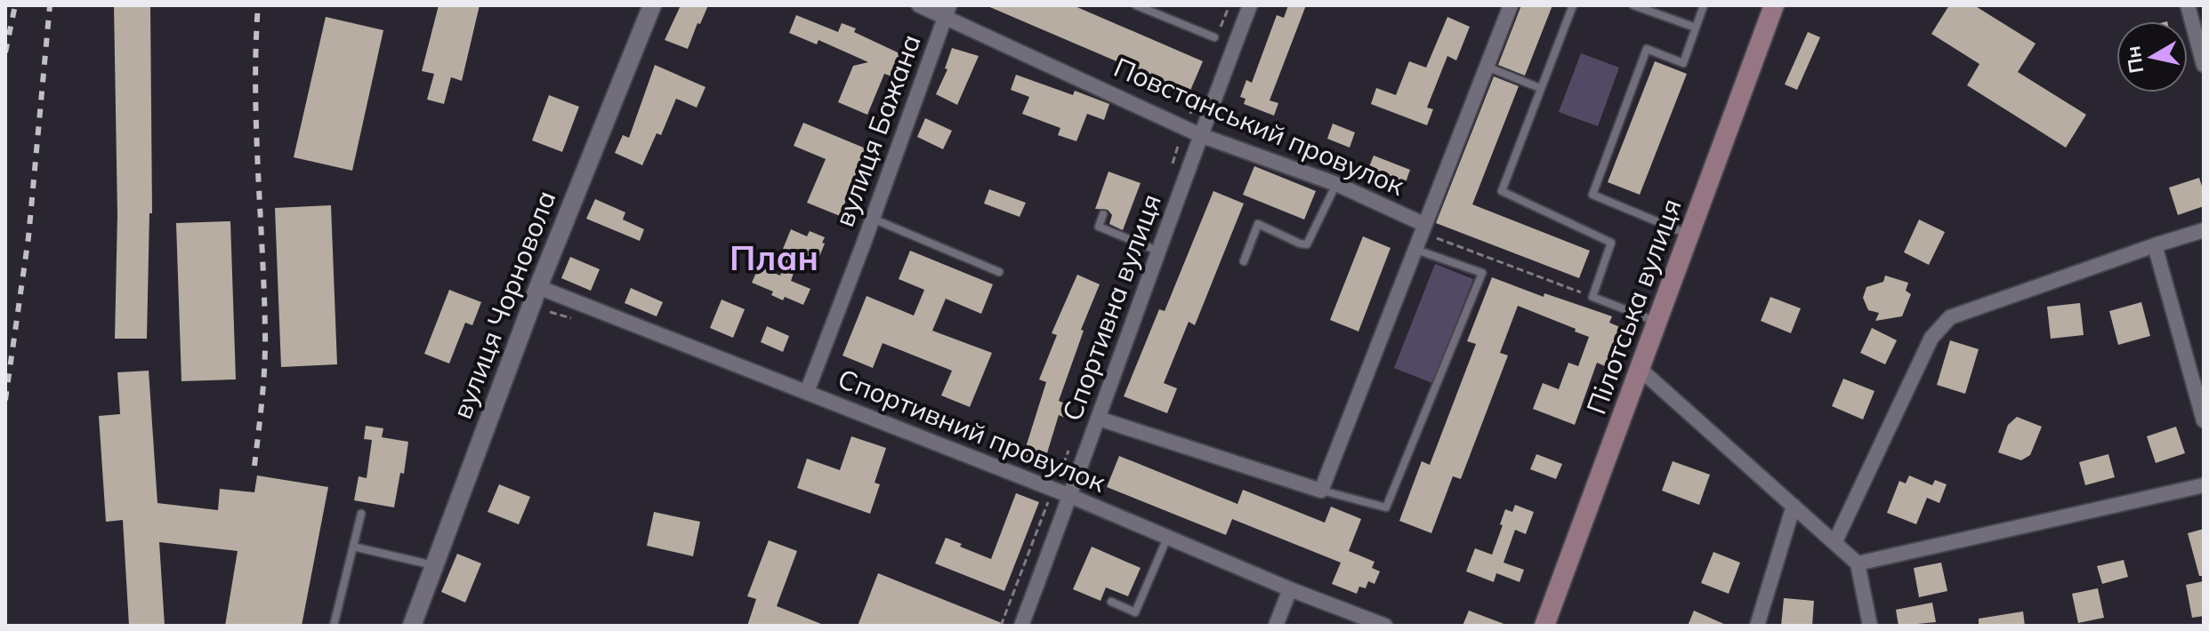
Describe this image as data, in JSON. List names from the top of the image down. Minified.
{"streets":{"main road":["Пілотська вулиця"],"street":["Повстанський провулок","вулиця Бажана","вулиця Чорновола","Спортивна вулиця","Спортивний провулок"]},"crossings":[["Повстанський провулок","вулиця Бажана"],["Повстанський провулок","Спортивна вулиця"],["вулиця Бажана","Спортивний провулок"],["вулиця Чорновола","Спортивний провулок"],["Спортивна вулиця","Спортивний провулок"]],"districts":["План"],"north":"left"}
